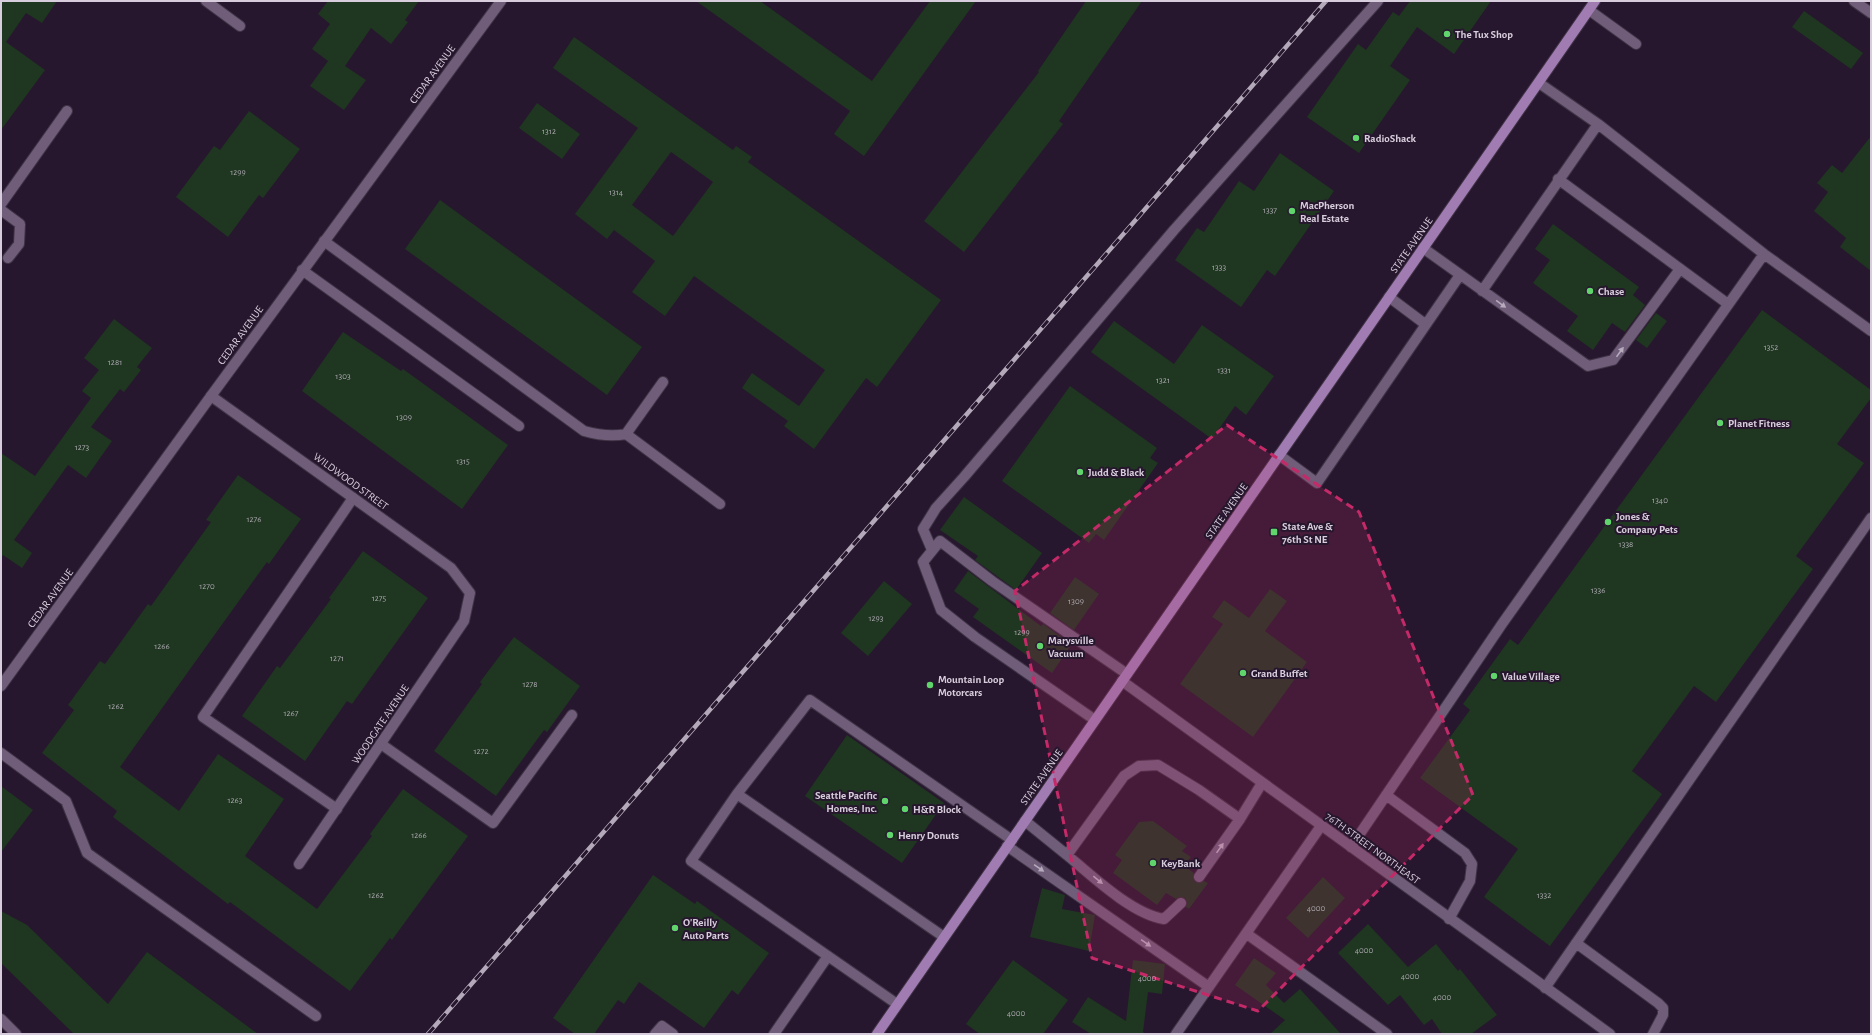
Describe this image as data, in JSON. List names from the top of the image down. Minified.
{"streets":{"main road":["STATE AVENUE"],"street":["CEDAR AVENUE","WILDWOOD STREET","WOODGATE AVENUE","76TH STREET NORTHEAST"]},"crossings":[["CEDAR AVENUE","WILDWOOD STREET"],["STATE AVENUE","76TH STREET NORTHEAST"],["WILDWOOD STREET","WOODGATE AVENUE"]],"places":{"other":["The Tux Shop","RadioShack","MacPherson Real Estate","Chase","Planet Fitness","Judd & Black","Jones & Company Pets","Marysville Vacuum","Grand Buffet","Value Village","Mountain Loop Motorcars","Seattle Pacific Homes, Inc.","H&R Block","Henry Donuts","KeyBank","O'Reilly Auto Parts"],"transit":["State Ave & 76th St NE"]},"house_numbers":["1312","1299","1314","1337","1333","1352","1281","1331","1303","1321","1309","1273","1315","1340","1276","1338","1270","1336","1275","1309","1293","1299","1266","1271","1278","1262","1267","1272","1263","1266","1262","1332","4000","4000","4000","4000","4000","4000"]}
